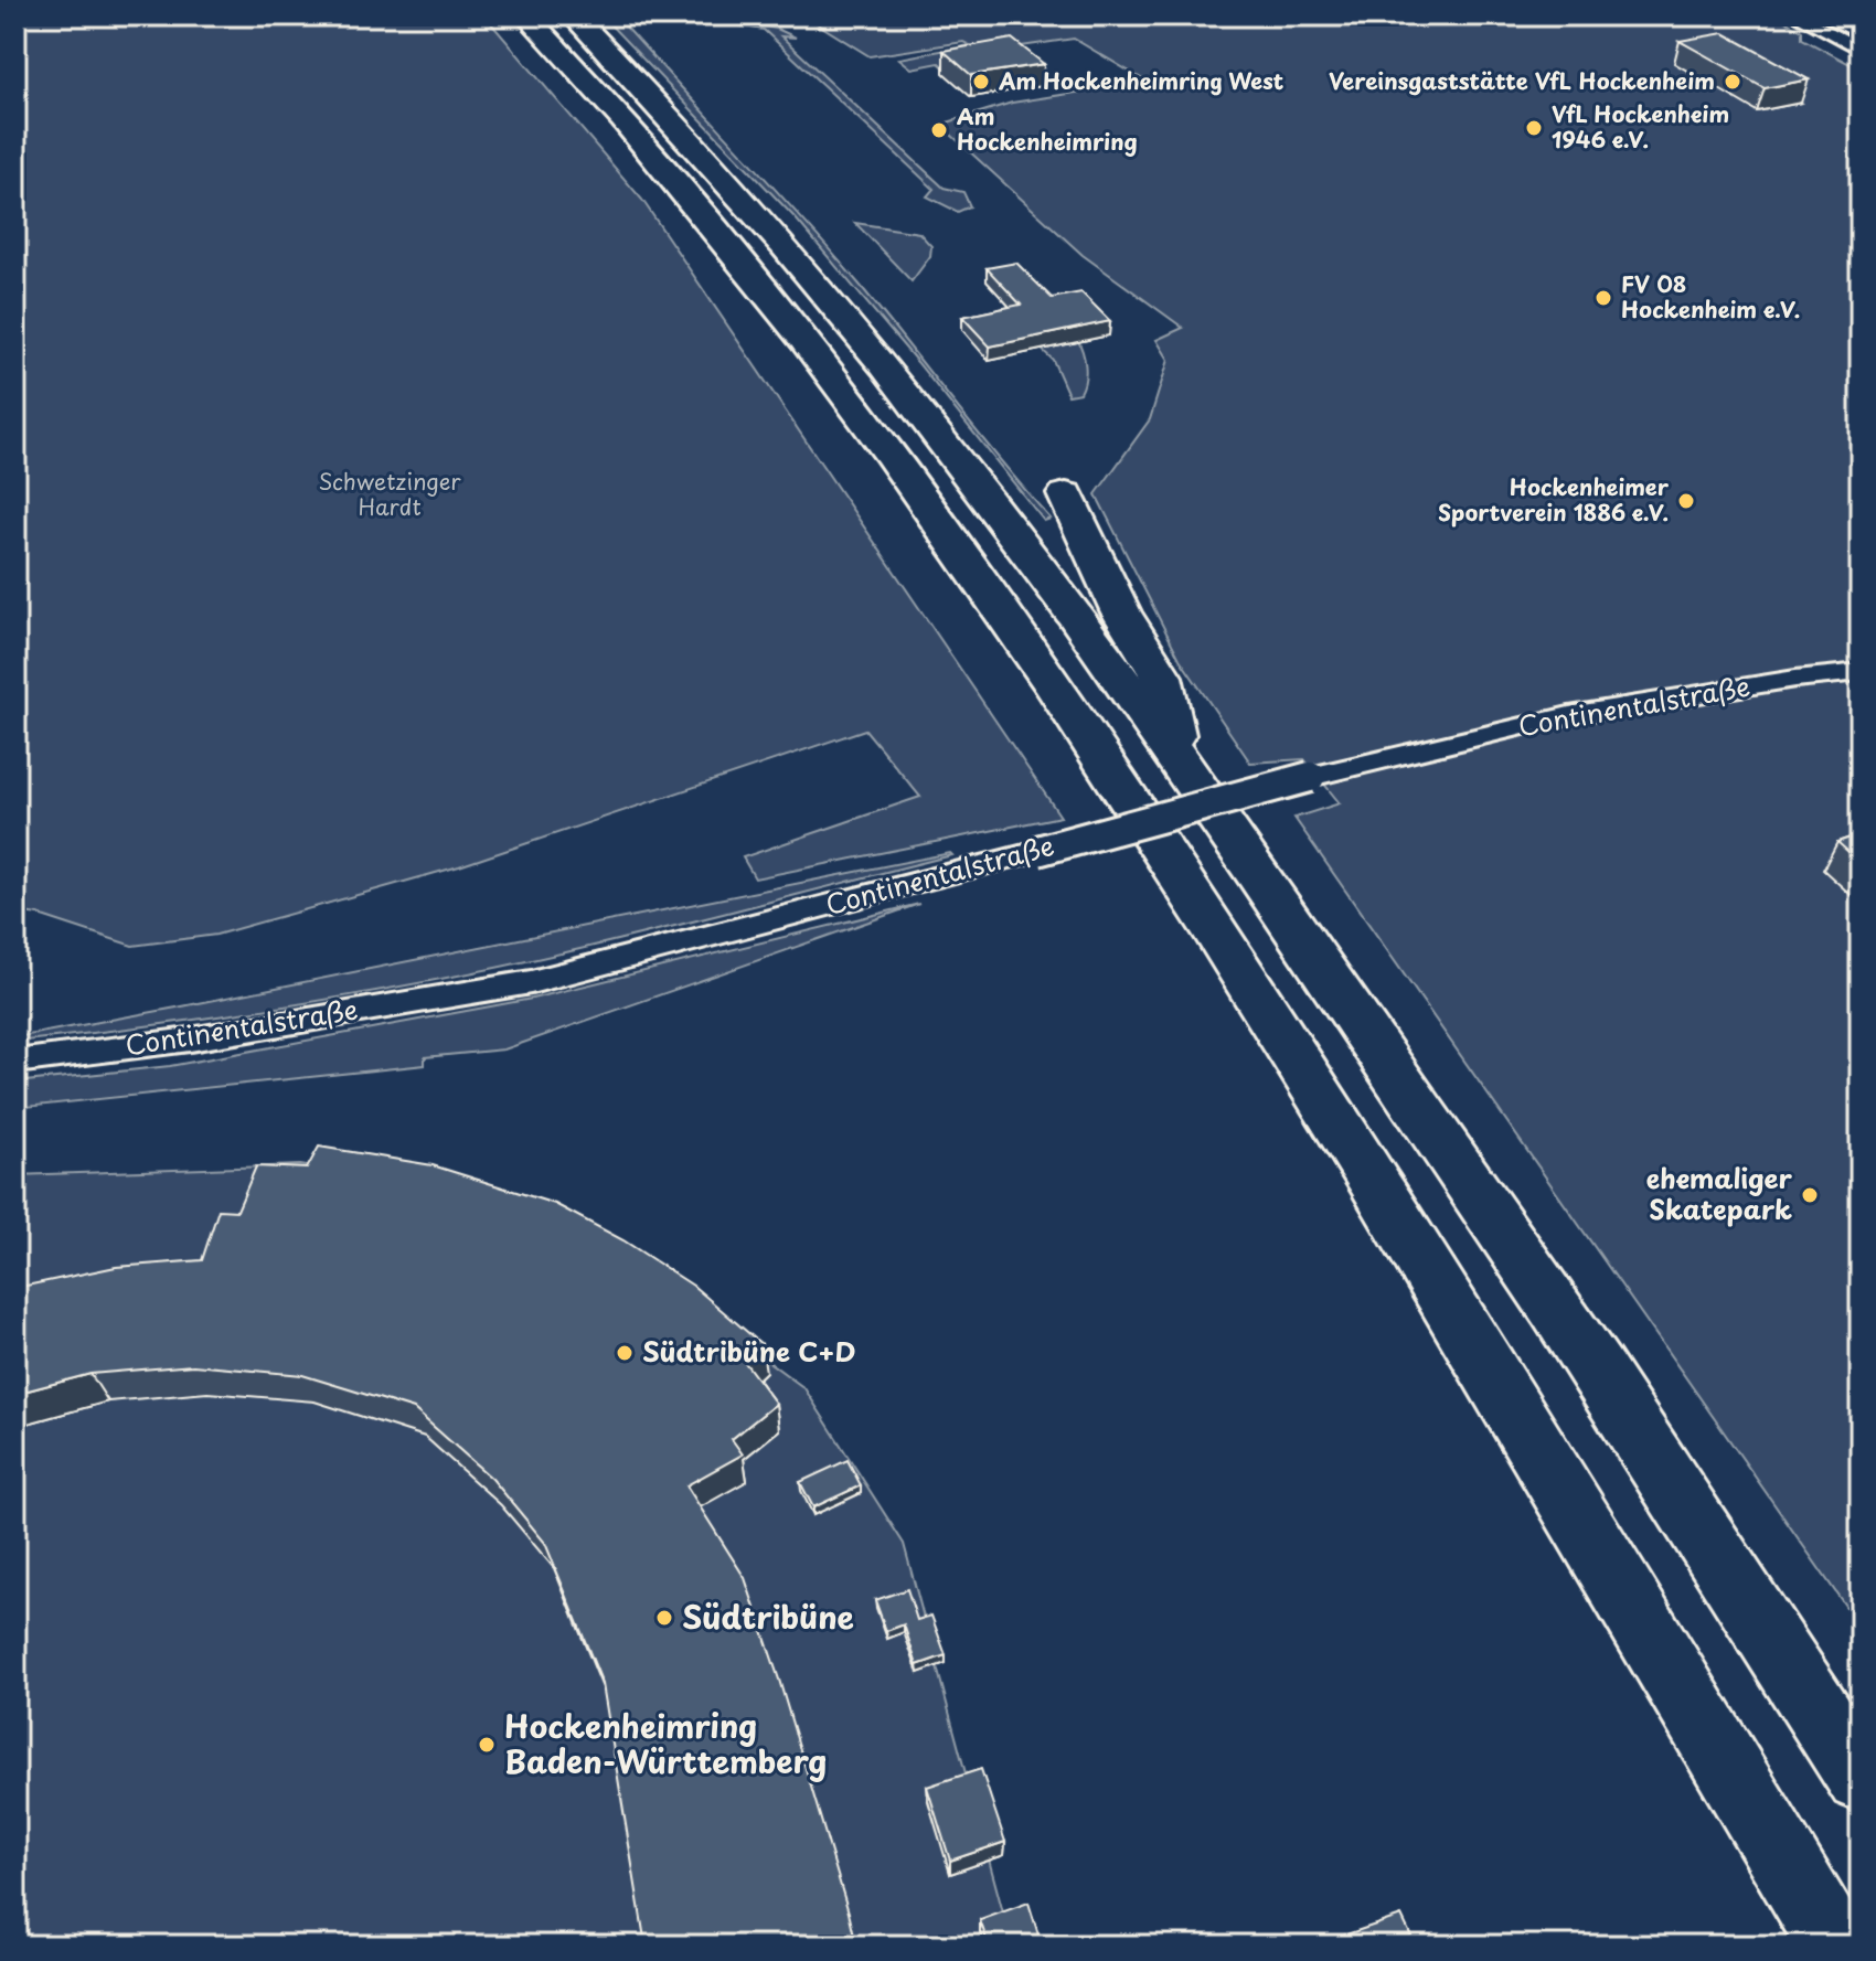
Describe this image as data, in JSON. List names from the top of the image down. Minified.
{"streets":{"street":["Continentalstraße"]},"parks":["Schwetzinger Hardt"],"places":["Am Hockenheimring West","Vereinsgaststätte VfL Hockenheim","VfL Hockenheim 1946 e.V.","Am Hockenheimring","FV 08 Hockenheim e.V.","Hockenheimer Sportverein 1886 e.V.","ehemaliger Skatepark","Südtribüne C+D","Südtribüne","Hockenheimring Baden-Württemberg"]}
